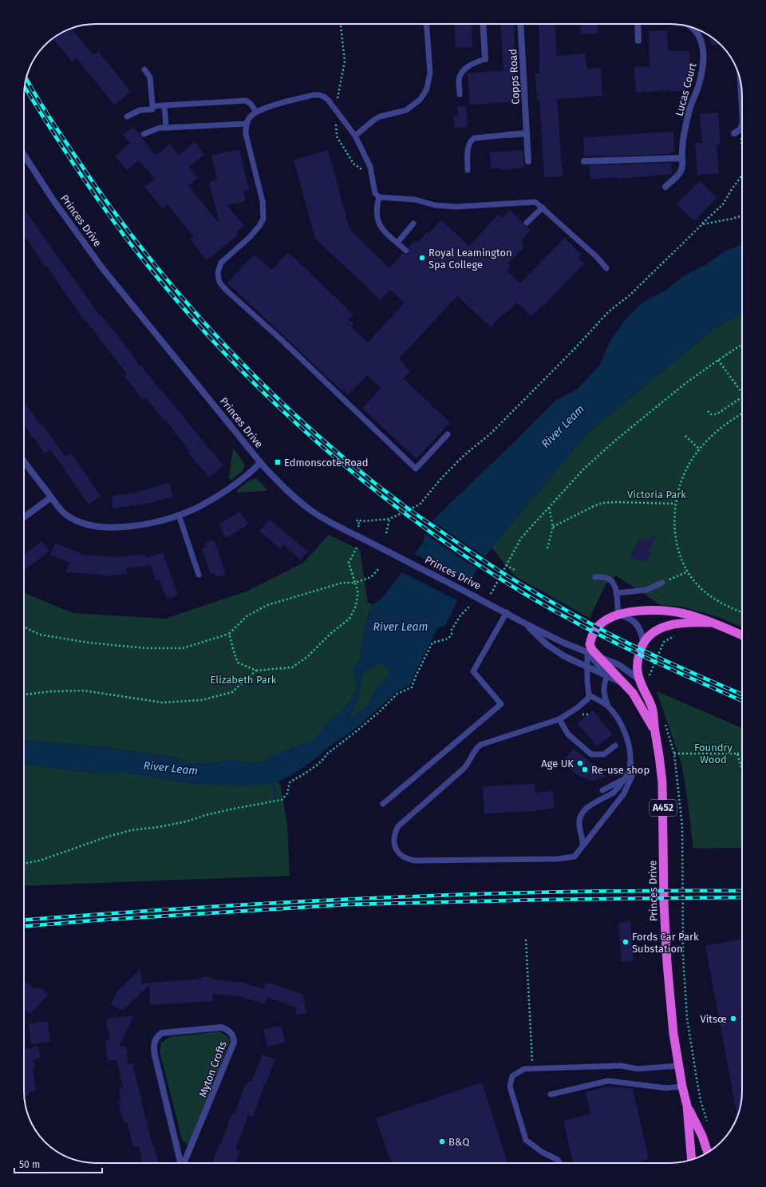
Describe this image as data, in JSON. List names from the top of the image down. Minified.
{"streets":{"highway":["Princes Drive","A452"],"street":["Copps Road","Lucas Court","Myton Crofts"]},"crossings":[["Princes Drive","A452"]],"water":["River Leam"],"parks":["Victoria Park","Elizabeth Park","Foundry Wood"],"places":{"other":["Royal Leamington Spa College","Age UK","Re-use shop","Fords Car Park Substation","Vitsœ","B&Q"],"transit":["Edmonscote Road"]},"scale_bar":"50 m"}
